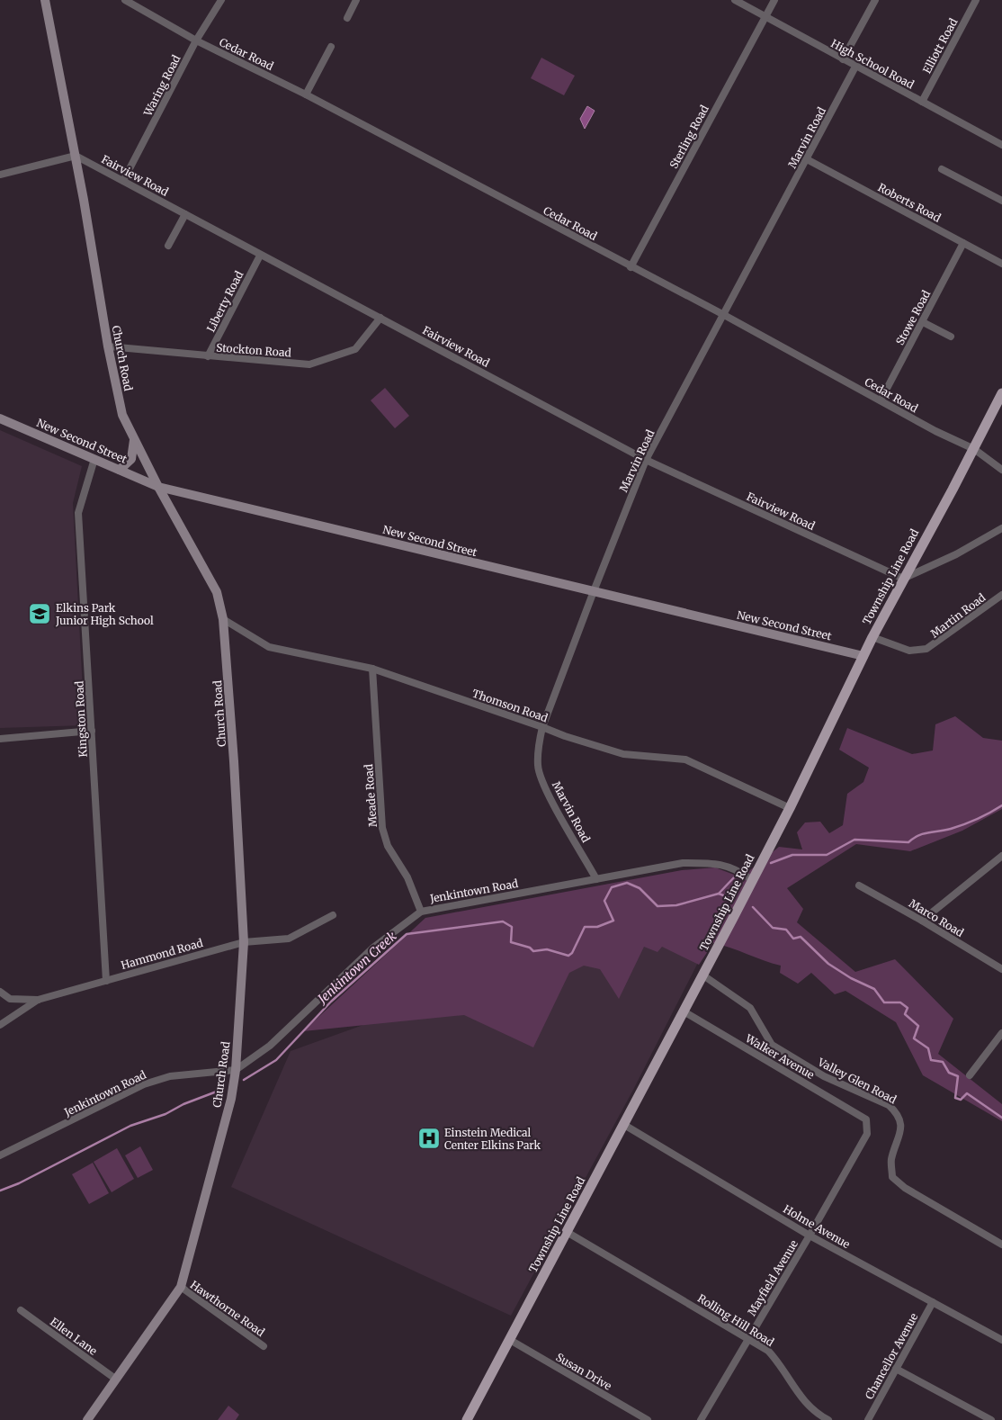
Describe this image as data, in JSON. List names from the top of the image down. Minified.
{"streets":{"main road":["Township Line Road"],"street":["Elliott Road","Cedar Road","High School Road","Waring Road","Sterling Road","Marvin Road","Fairview Road","Roberts Road","Liberty Road","Stowe Road","Stockton Road","Church Road","New Second Street","Martin Road","Thomson Road","Kingston Road","Meade Road","Jenkintown Road","Marco Road","Hammond Road","Walker Avenue","Valley Glen Road","Holme Avenue","Mayfield Avenue","Hawthorne Road","Rolling Hill Road","Ellen Lane","Chancellor Avenue","Susan Drive"]},"crossings":[["Elliott Road","High School Road"],["Cedar Road","Waring Road"],["Cedar Road","Sterling Road"],["Cedar Road","Marvin Road"],["Cedar Road","Stowe Road"],["Cedar Road","Township Line Road"],["High School Road","Sterling Road"],["High School Road","Marvin Road"],["Waring Road","Fairview Road"],["Marvin Road","Fairview Road"],["Marvin Road","Roberts Road"],["Marvin Road","New Second Street"],["Marvin Road","Thomson Road"],["Marvin Road","Jenkintown Road"],["Fairview Road","Liberty Road"],["Fairview Road","Stockton Road"],["Fairview Road","Church Road"],["Fairview Road","Township Line Road"],["Roberts Road","Stowe Road"],["Liberty Road","Stockton Road"],["Stockton Road","Church Road"],["Church Road","New Second Street"],["Church Road","Thomson Road"],["Church Road","Jenkintown Road"],["Church Road","Hammond Road"],["Church Road","Hawthorne Road"],["Church Road","Ellen Lane"],["New Second Street","Township Line Road"],["New Second Street","Kingston Road"],["Township Line Road","Martin Road"],["Township Line Road","Thomson Road"],["Township Line Road","Jenkintown Road"],["Township Line Road","Walker Avenue"],["Township Line Road","Valley Glen Road"],["Township Line Road","Holme Avenue"],["Township Line Road","Rolling Hill Road"],["Township Line Road","Susan Drive"],["Thomson Road","Meade Road"],["Kingston Road","Hammond Road"],["Meade Road","Jenkintown Road"],["Walker Avenue","Mayfield Avenue"],["Holme Avenue","Mayfield Avenue"],["Holme Avenue","Chancellor Avenue"],["Mayfield Avenue","Rolling Hill Road"]],"water":["Jenkintown Creek"],"places":{"school or university":["Elkins Park Junior High School"],"hospital":["Einstein Medical Center Elkins Park"]}}
